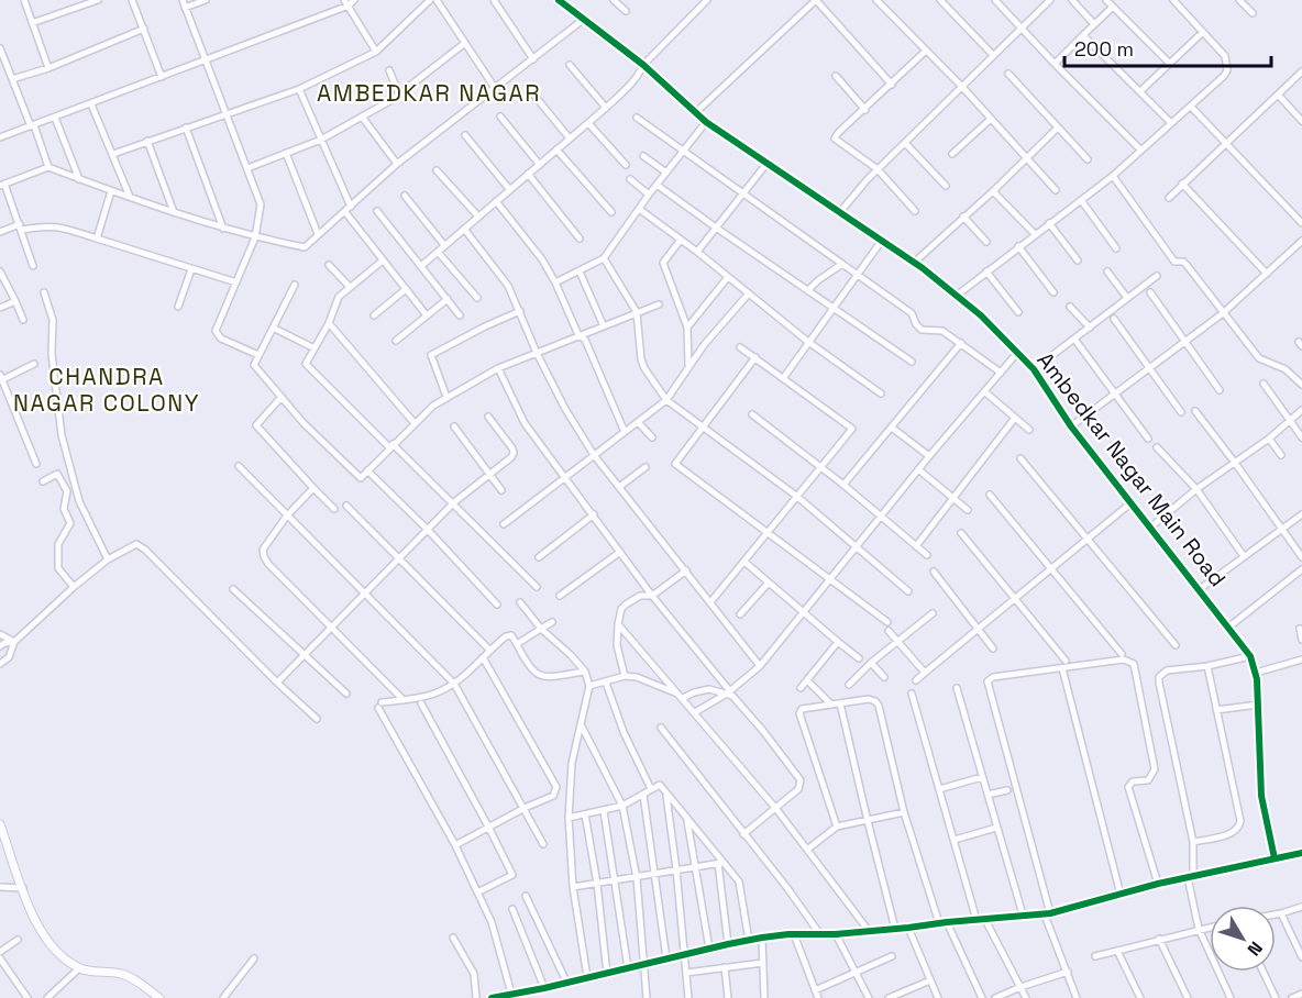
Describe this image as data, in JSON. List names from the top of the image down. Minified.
{"streets":{"street":["Ambedkar Nagar Main Road"]},"districts":["AMBEDKAR NAGAR","CHANDRA NAGAR COLONY"],"scale_bar":"200 m","north":"bottom right"}
